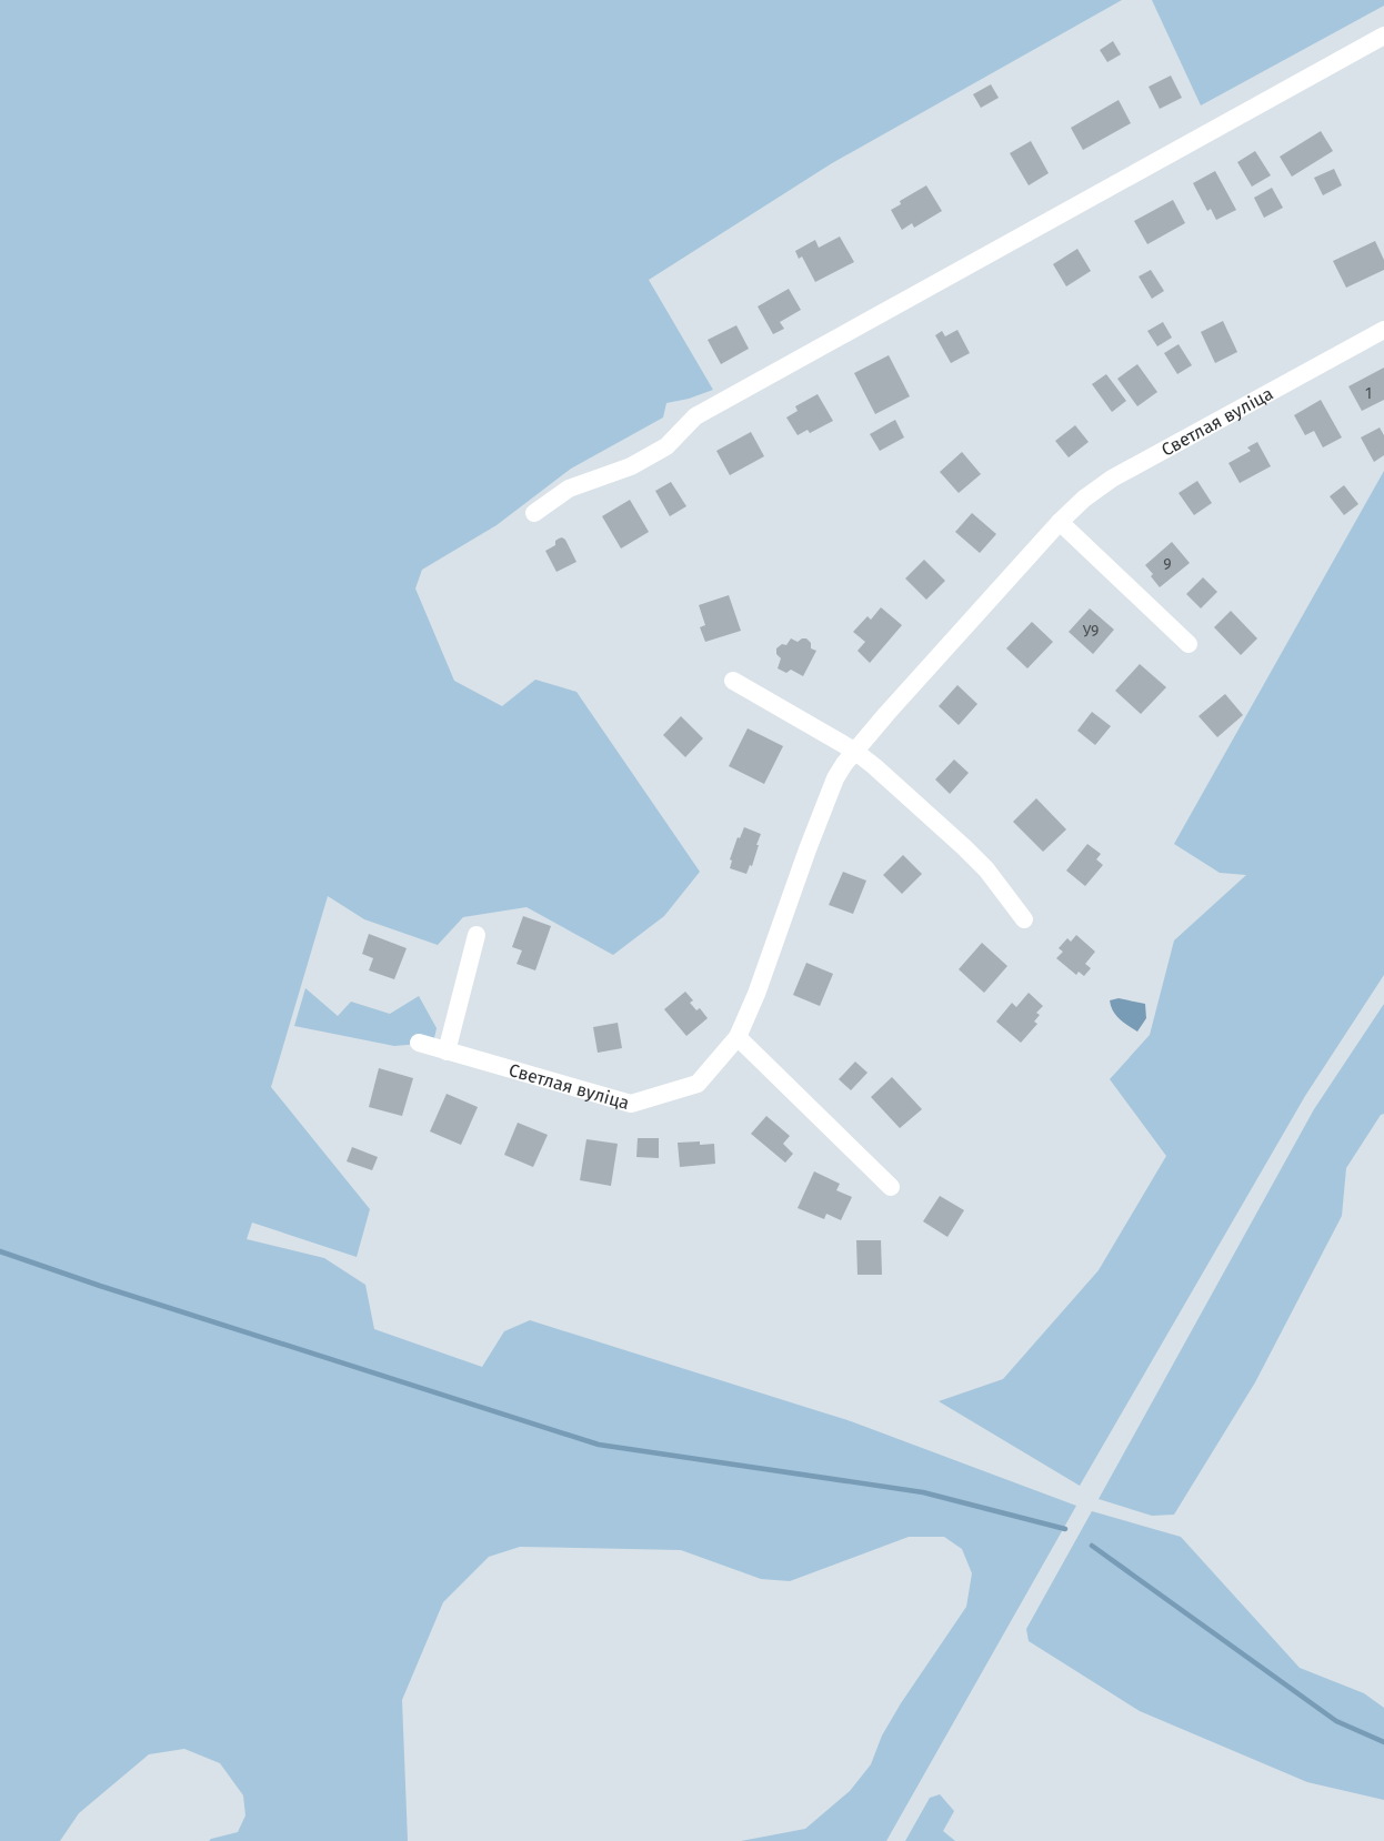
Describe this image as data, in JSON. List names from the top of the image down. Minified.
{"streets":{"street":["Светлая вуліца"]},"house_numbers":["1","9","У9"]}
